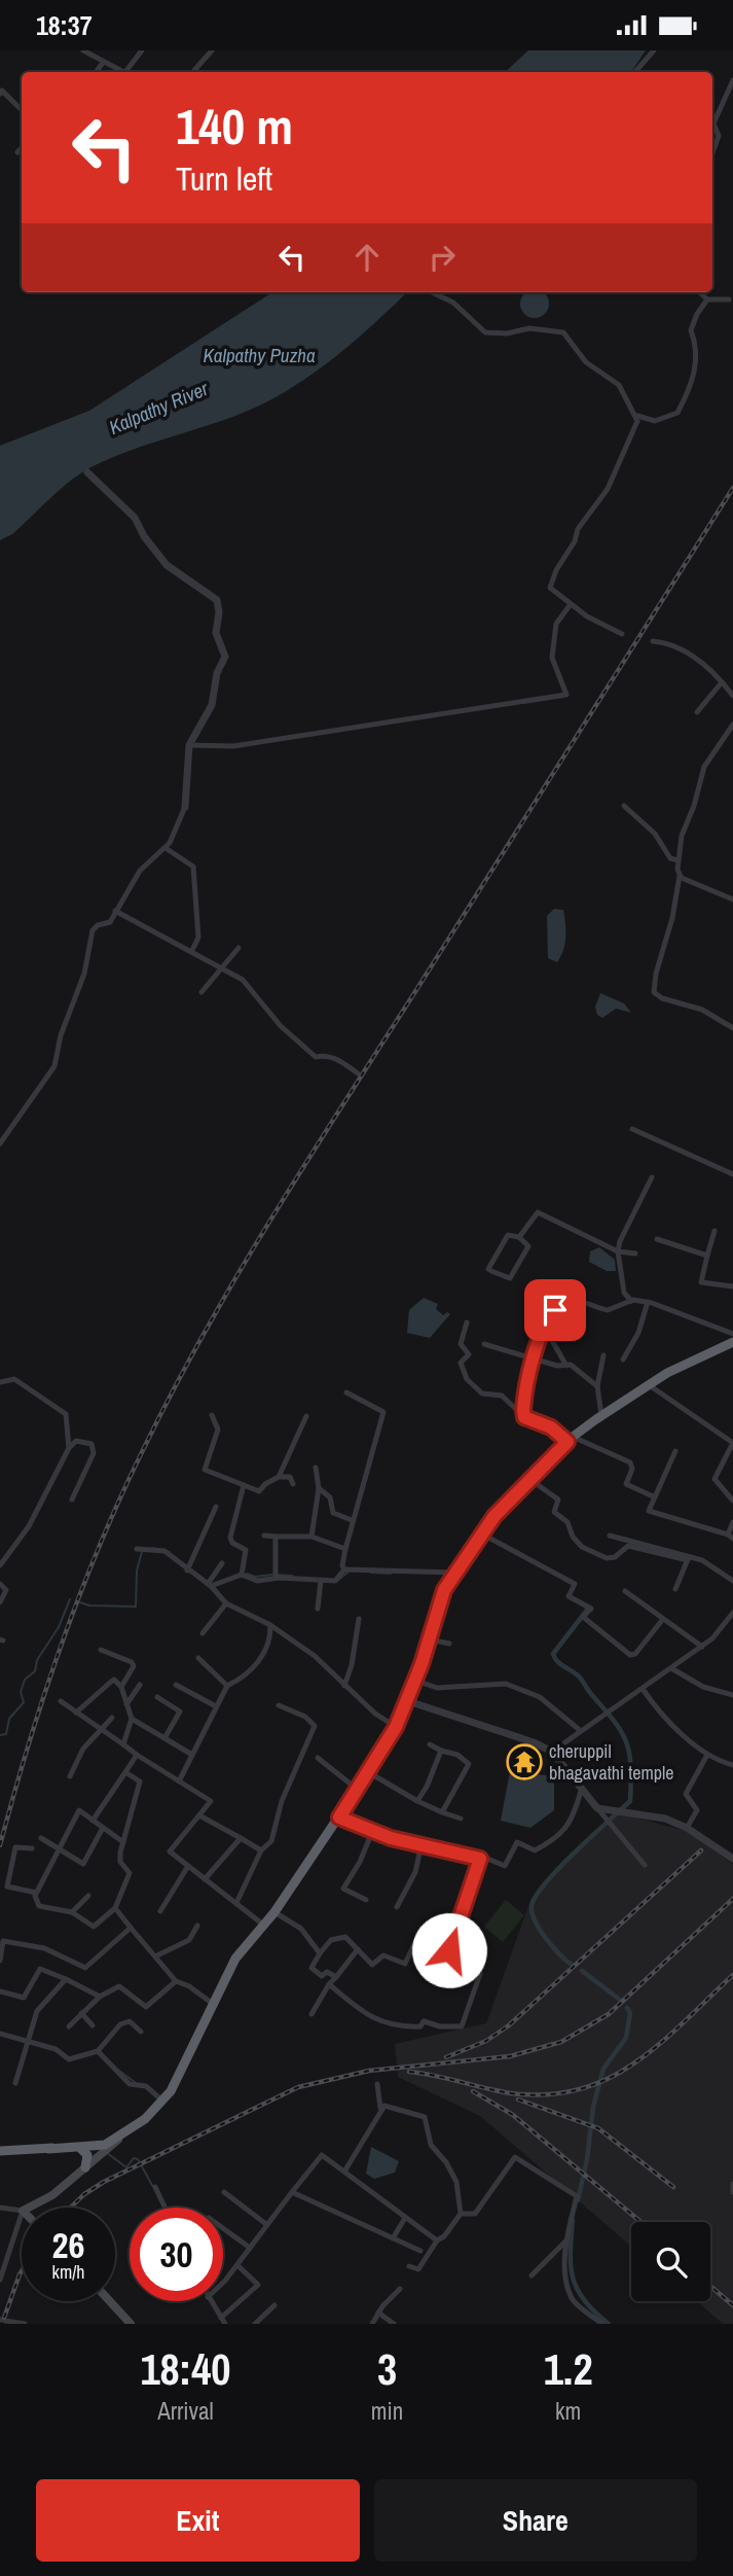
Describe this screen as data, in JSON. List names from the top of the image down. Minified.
{"water":["Kalpathy Puzha","Kalpathy River"],"places":{"temple":["cheruppil bhagavathi temple"]},"page":{"status":"18:37","turn":["140 m","Turn left"],"speed":"26 km/h","limit":"30","eta":["18:40","Arrival","3","min","1.2","km"],"buttons":["Exit","Share"]}}
